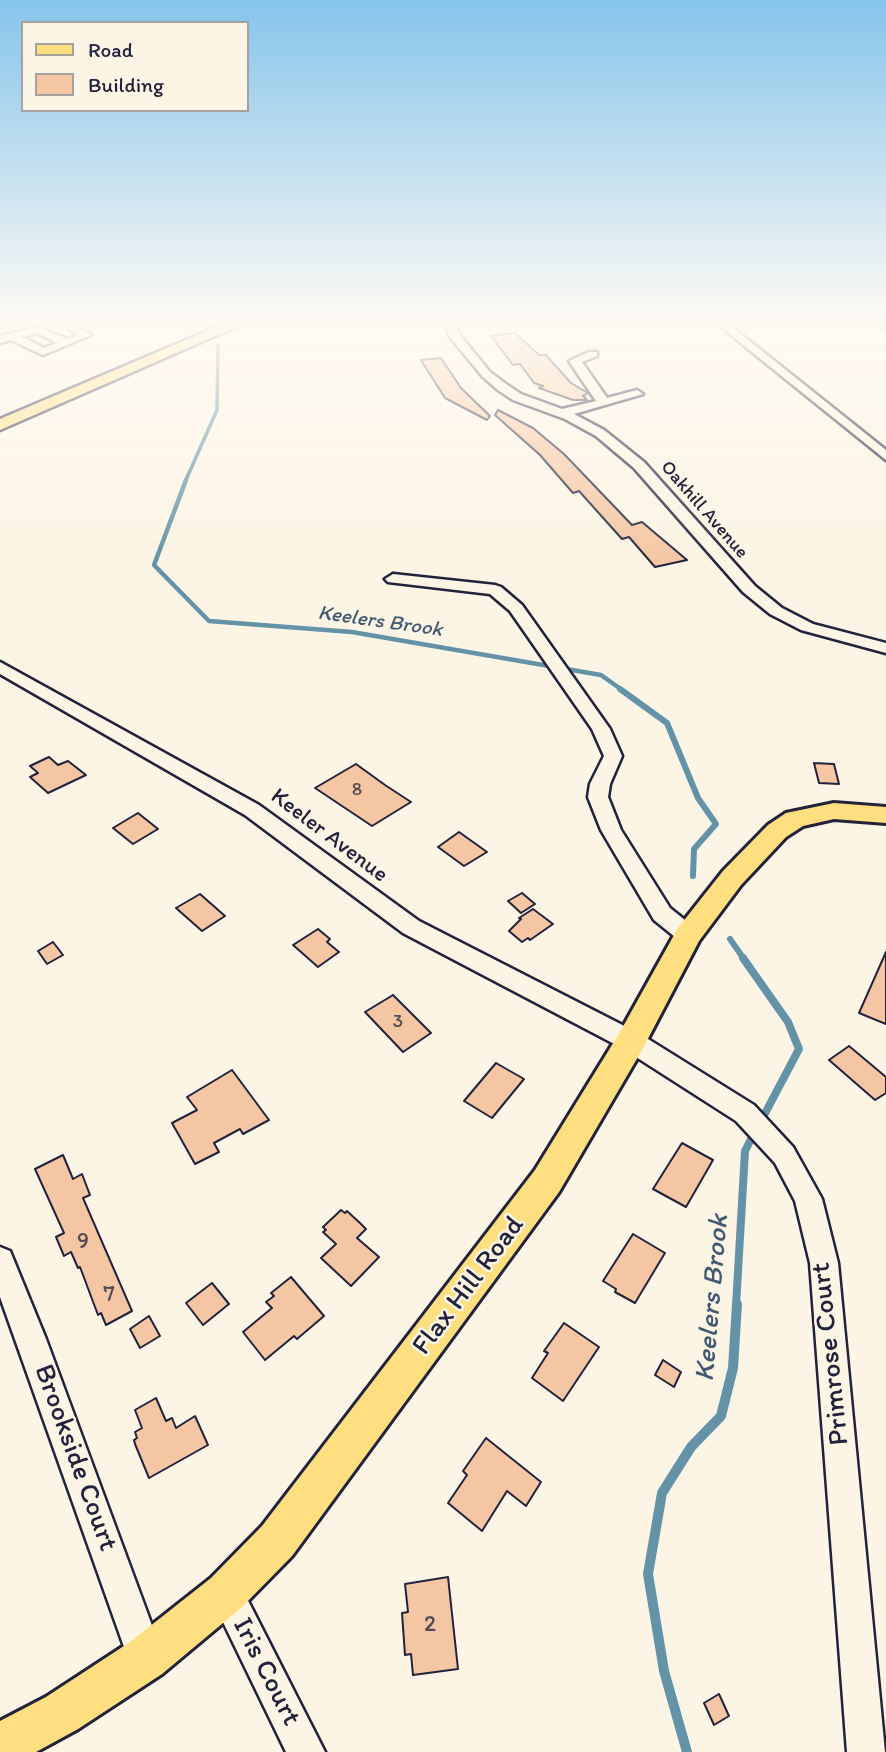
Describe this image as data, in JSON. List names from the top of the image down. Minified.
{"streets":{"main road":["Flax Hill Road"],"street":["Oakhill Avenue","Keeler Avenue","Primrose Court","Brookside Court","Iris Court"]},"crossings":[["Keeler Avenue","Flax Hill Road"],["Keeler Avenue","Primrose Court"],["Flax Hill Road","Primrose Court"],["Flax Hill Road","Brookside Court"],["Flax Hill Road","Iris Court"]],"water":["Keelers Brook"],"house_numbers":["8","3","9","7","2"],"legend":["Road","Building"]}
